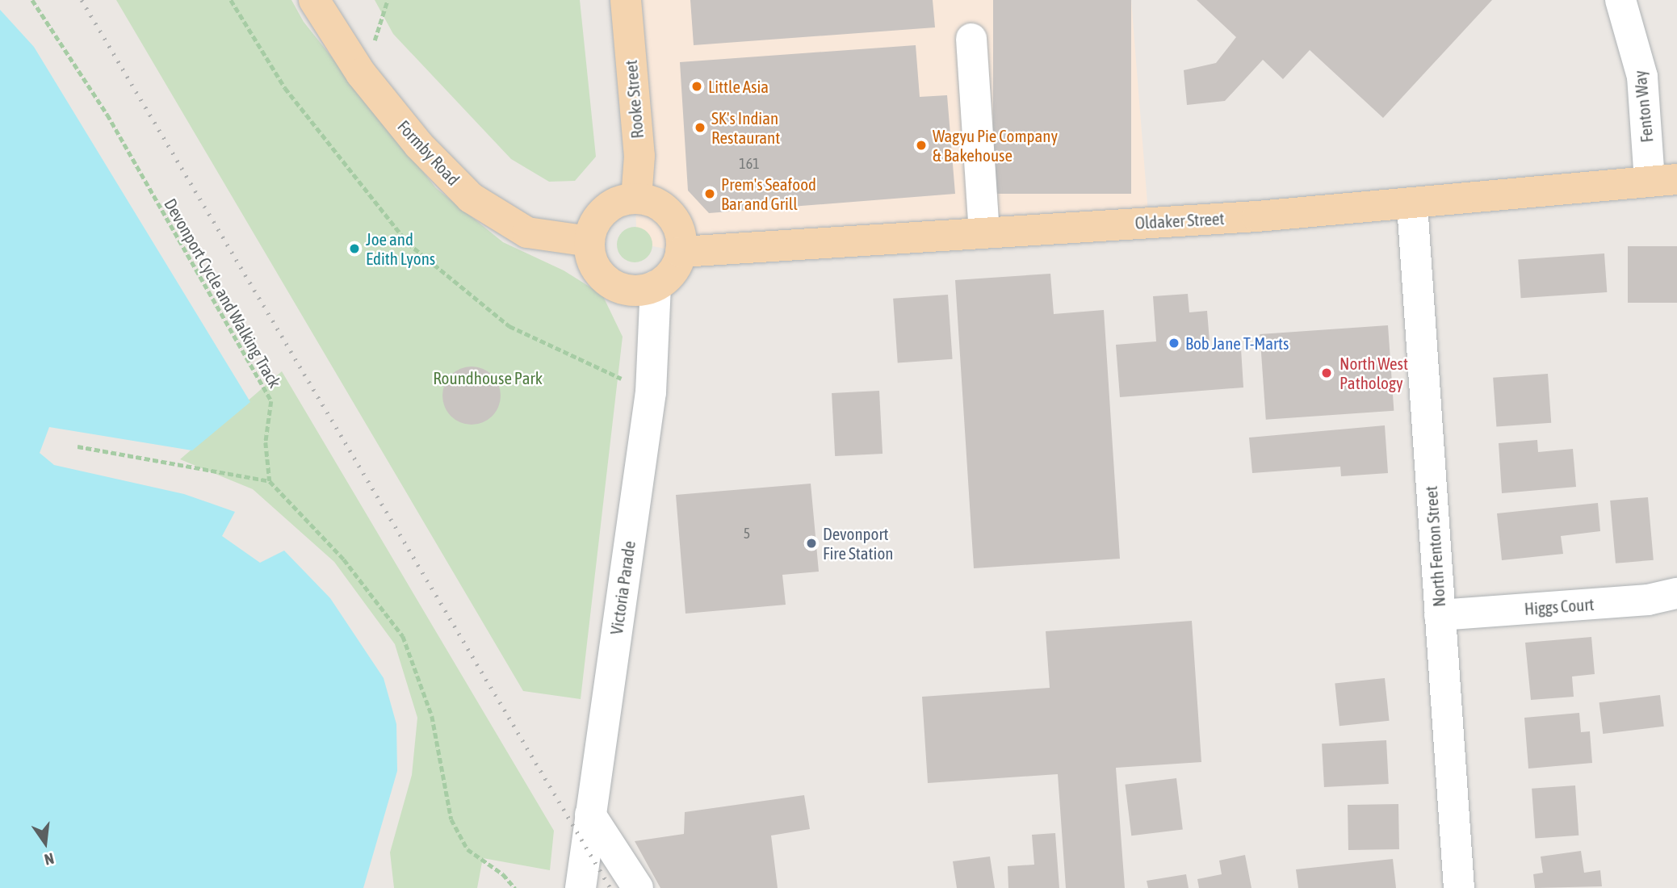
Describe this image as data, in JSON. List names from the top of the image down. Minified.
{"streets":{"main road":["Rooke Street","Formby Road","Oldaker Street"],"street":["Fenton Way","North Fenton Street","Victoria Parade","Higgs Court"],"path":["Devonport Cycle and Walking Track"]},"crossings":[["Rooke Street","Formby Road"],["Rooke Street","Oldaker Street"],["Rooke Street","Victoria Parade"],["Fenton Way","Oldaker Street"],["Formby Road","Oldaker Street"],["Formby Road","Victoria Parade"],["Oldaker Street","North Fenton Street"],["Oldaker Street","Victoria Parade"],["North Fenton Street","Higgs Court"]],"parks":["Roundhouse Park"],"places":["Little Asia","SK's Indian Restaurant","Wagyu Pie Company & Bakehouse","Prem's Seafood Bar and Grill","Joe and Edith Lyons","Bob Jane T-Marts","North West Pathology","Devonport Fire Station"],"house_numbers":["161","5"],"north":"bottom"}
